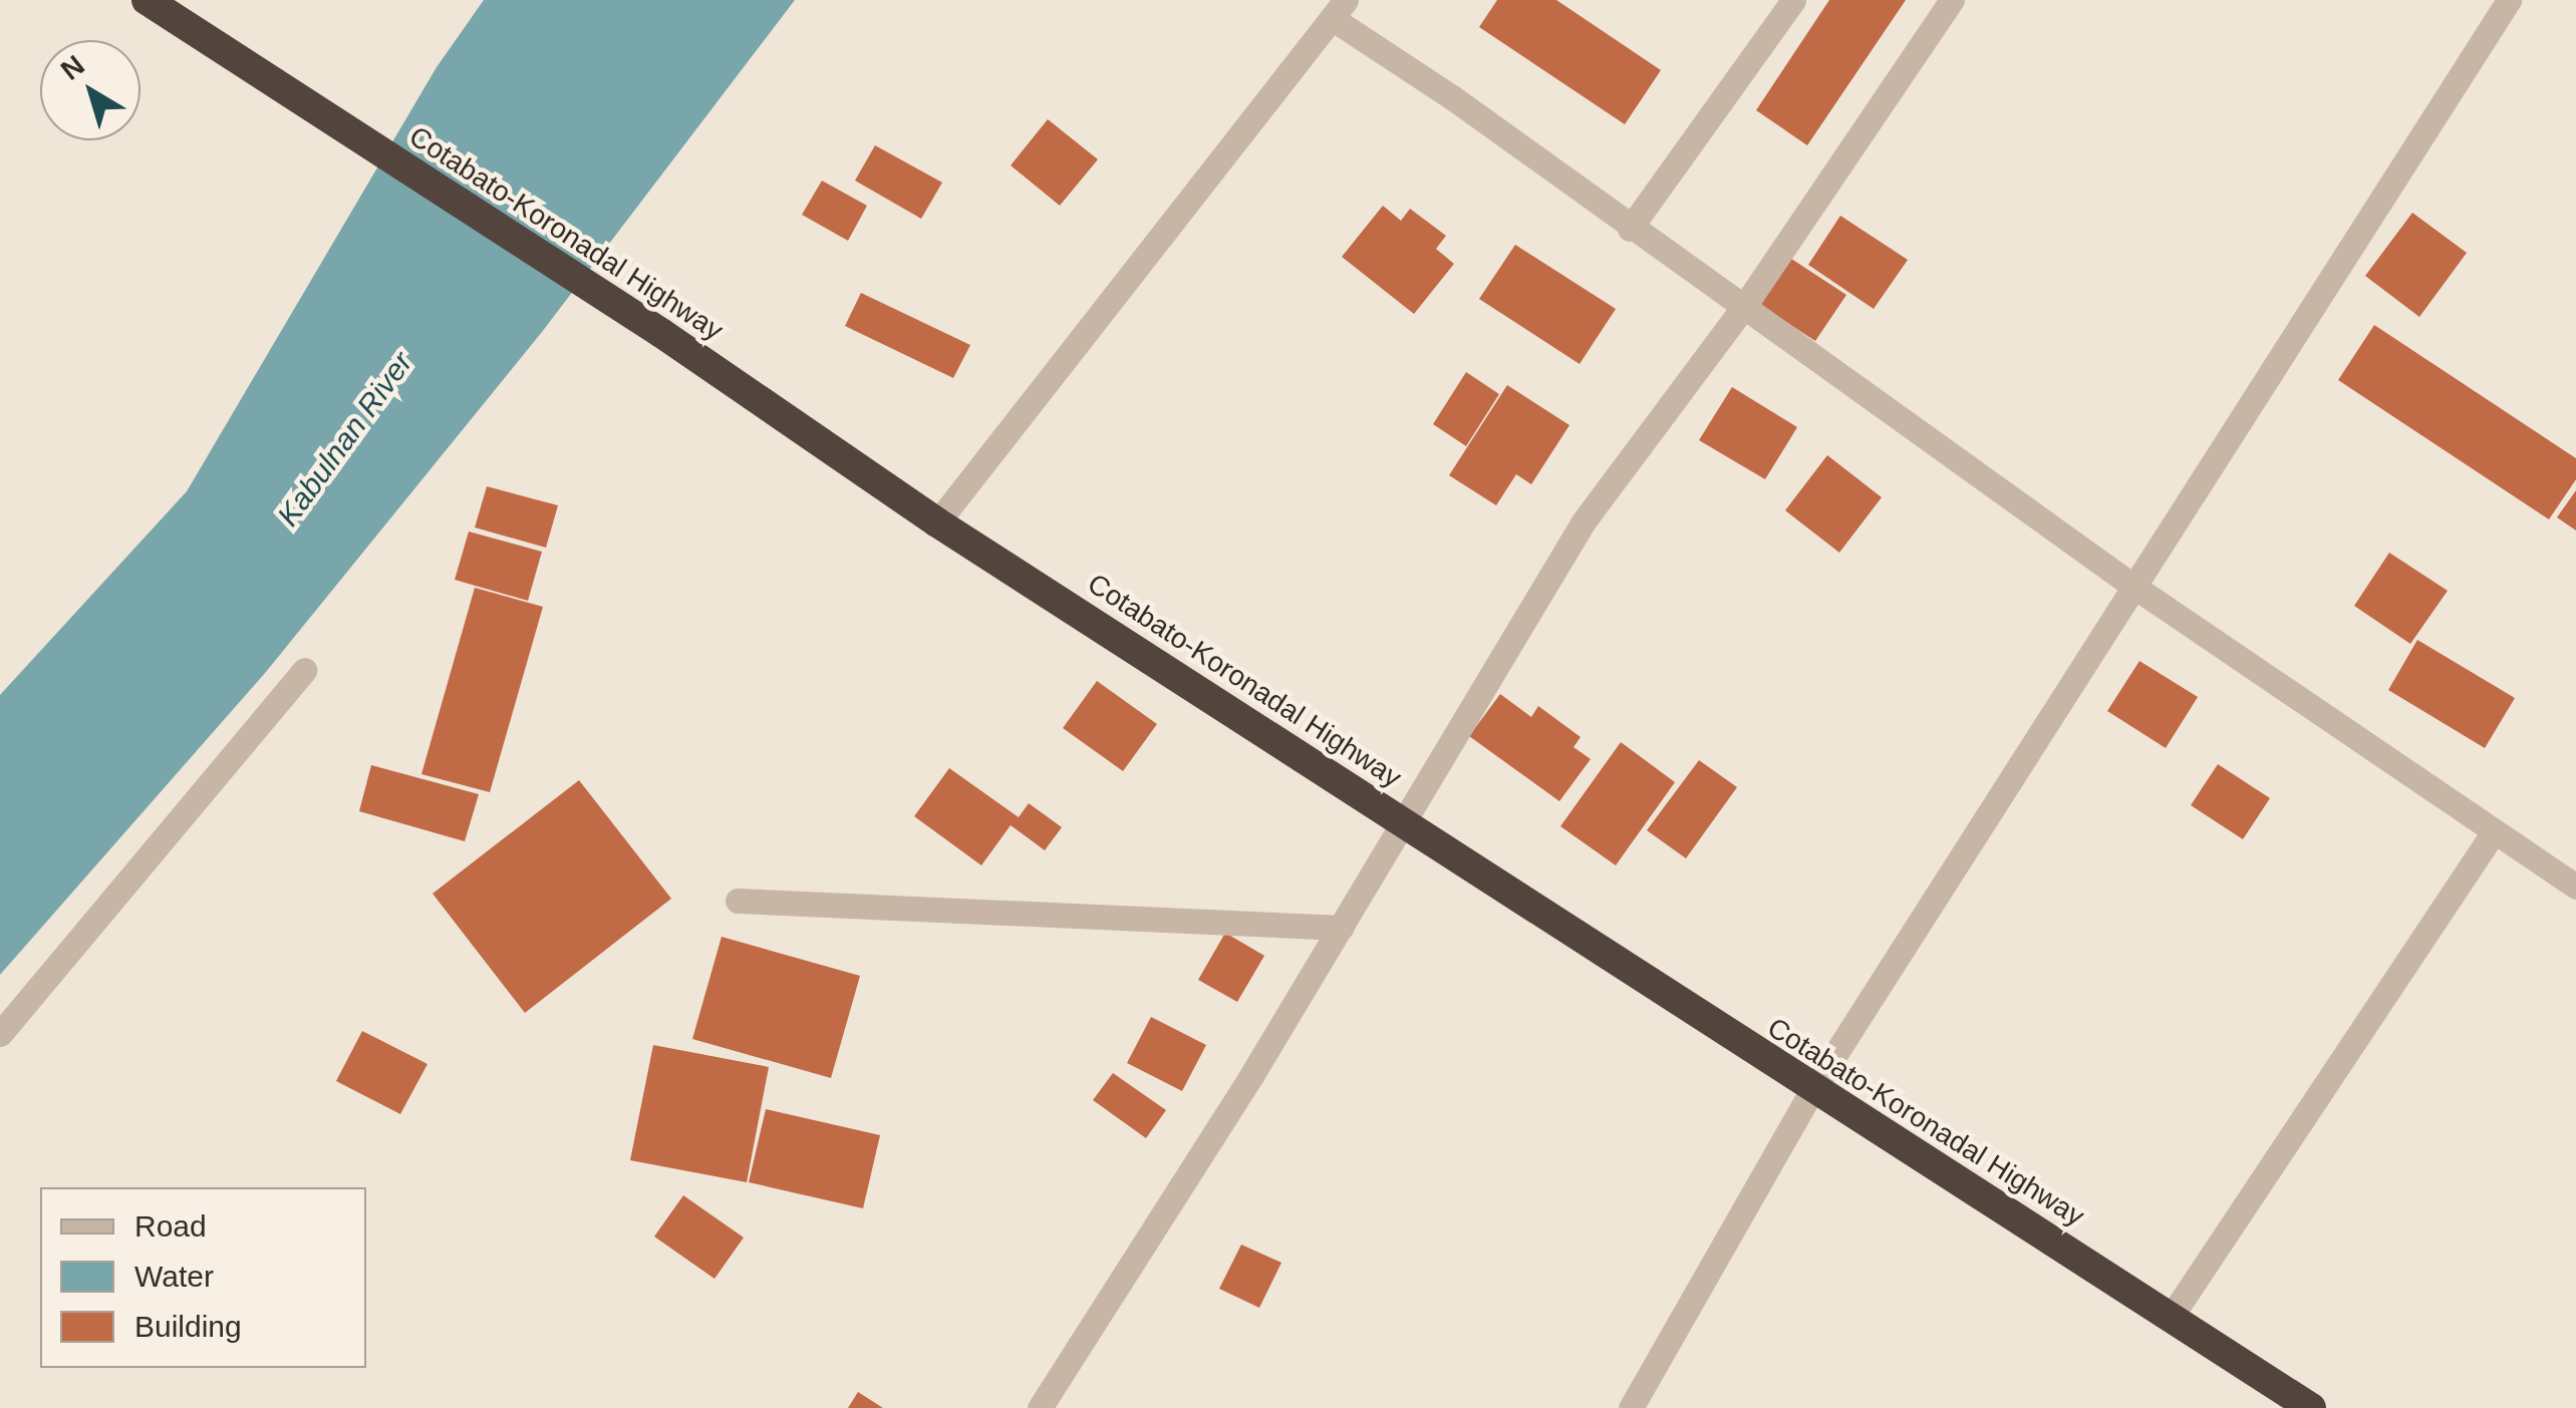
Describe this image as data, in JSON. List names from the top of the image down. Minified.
{"streets":{"highway":["Cotabato-Koronadal Highway"]},"water":["Kabulnan River"],"legend":["Road","Water","Building"],"north":"top left"}
